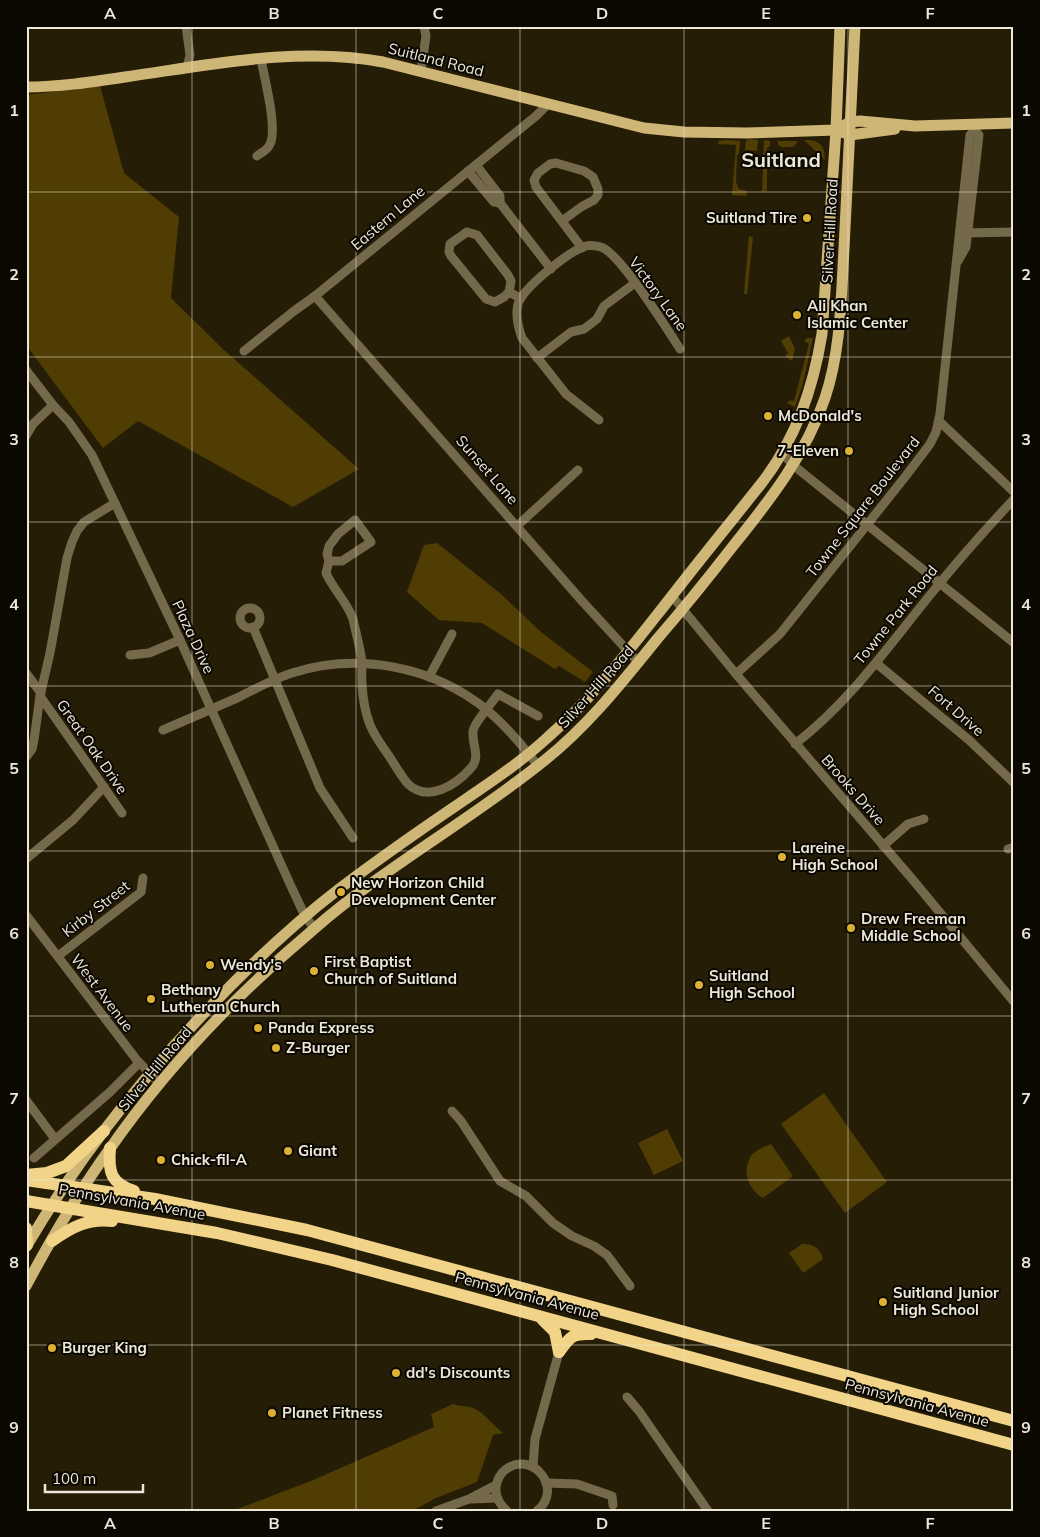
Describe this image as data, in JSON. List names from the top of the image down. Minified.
{"streets":{"highway":["Pennsylvania Avenue"],"main road":["Suitland Road","Silver Hill Road"],"street":["Eastern Lane","Victory Lane","Sunset Lane","Towne Square Boulevard","Towne Park Road","Plaza Drive","Fort Drive","Great Oak Drive","Brooks Drive","Kirby Street","West Avenue"]},"crossings":[["Suitland Road","Eastern Lane"],["Suitland Road","Silver Hill Road"],["Suitland Road","Towne Square Boulevard"],["Eastern Lane","Sunset Lane"],["Silver Hill Road","Sunset Lane"],["Silver Hill Road","Plaza Drive"],["Silver Hill Road","Brooks Drive"],["Silver Hill Road","West Avenue"],["Silver Hill Road","Pennsylvania Avenue"],["Towne Square Boulevard","Brooks Drive"],["Towne Park Road","Fort Drive"],["Towne Park Road","Brooks Drive"],["Kirby Street","West Avenue"]],"districts":["Suitland"],"places":["Suitland Tire","Ali Khan Islamic Center","McDonald's","7-Eleven","Lareine High School","New Horizon Child Development Center","Drew Freeman Middle School","Wendy's","First Baptist Church of Suitland","Suitland High School","Bethany Lutheran Church","Panda Express","Z-Burger","Giant","Chick-fil-A","Suitland Junior High School","Burger King","dd's Discounts","Planet Fitness"],"scale_bar":"100 m","grid":{"columns":["A","B","C","D","E","F"],"rows":["1","2","3","4","5","6","7","8","9"]}}
